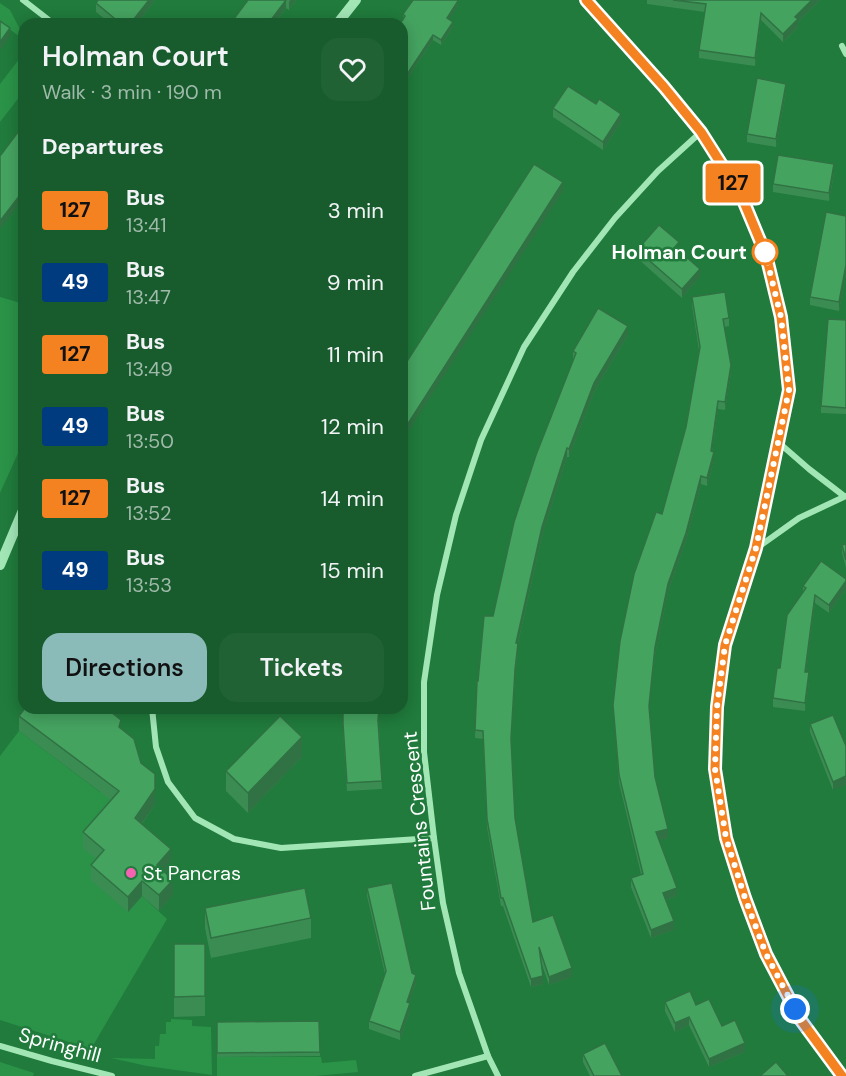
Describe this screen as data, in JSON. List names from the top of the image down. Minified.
{"streets":{"street":["Fountains Crescent","Springhill"]},"places":["Holman Court","St Pancras"],"lines":["bus line 127"],"page":{"on_map":"127","heading":[["Holman Court","Walk · 3 min · 190 m"],"Departures"],"list":[{"mark":"127","name":"Bus","note":"13:41","value":"3 min"},{"mark":"49","name":"Bus","note":"13:47","value":"9 min"},{"mark":"127","name":"Bus","note":"13:49","value":"11 min"},{"mark":"49","name":"Bus","note":"13:50","value":"12 min"},{"mark":"127","name":"Bus","note":"13:52","value":"14 min"},{"mark":"49","name":"Bus","note":"13:53","value":"15 min"}],"buttons":["Directions","Tickets"]}}
